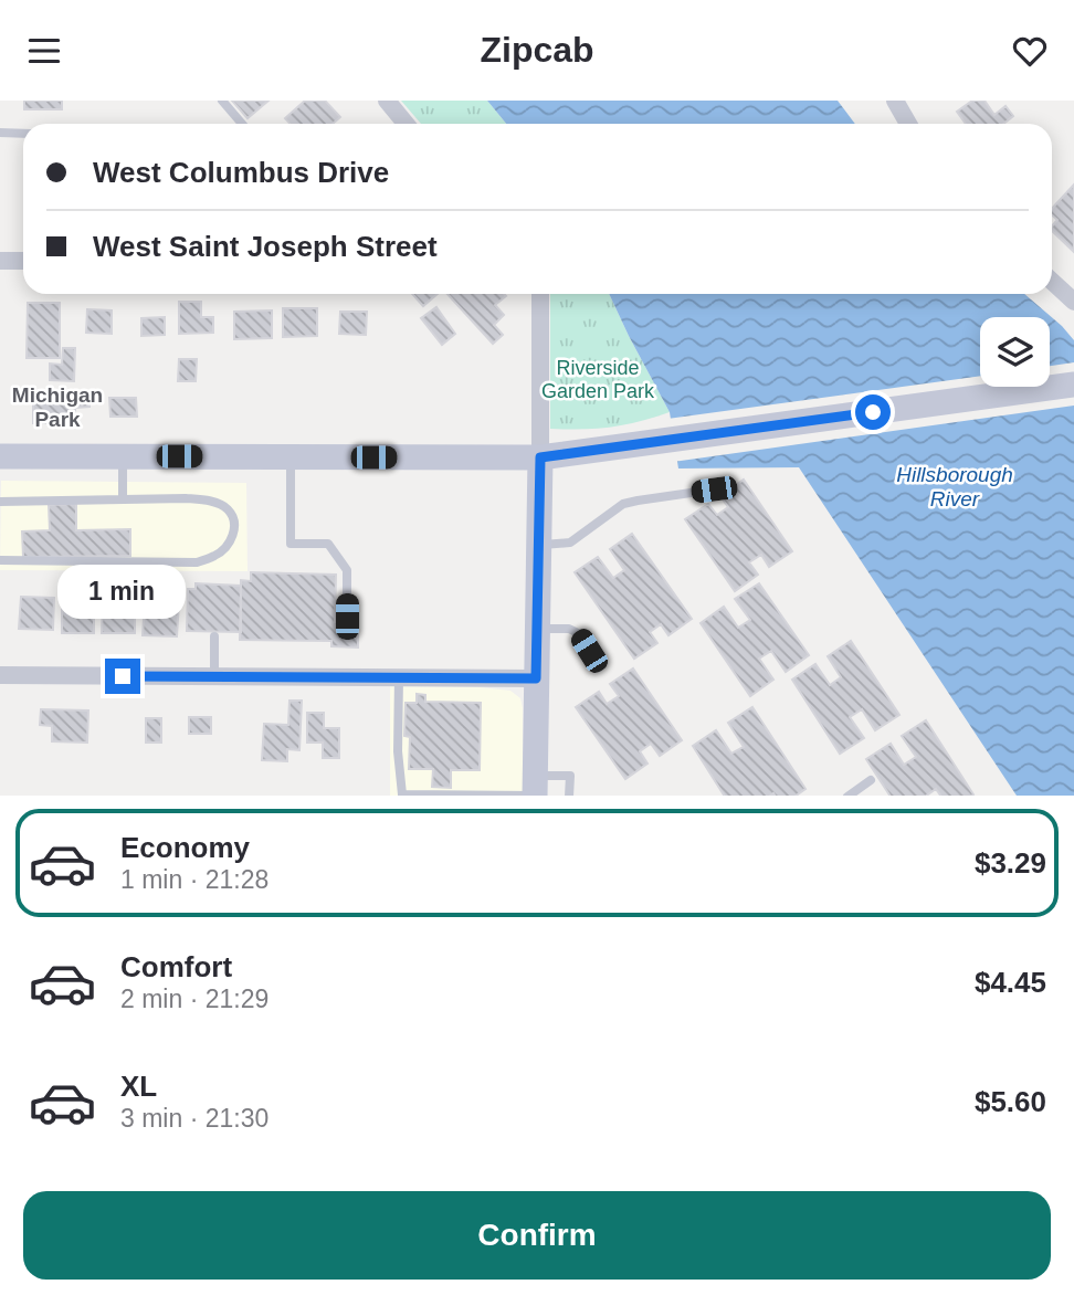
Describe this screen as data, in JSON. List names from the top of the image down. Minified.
{"districts":["Michigan Park"],"water":["Hillsborough River"],"parks":["Riverside Garden Park"],"page":{"header":"Zipcab","banner":["West Columbus Drive","West Saint Joseph Street"],"bubble":"1 min","list":[{"name":"Economy","note":"1 min · 21:28","value":"$3.29"},{"name":"Comfort","note":"2 min · 21:29","value":"$4.45"},{"name":"XL","note":"3 min · 21:30","value":"$5.60"}],"buttons":"Confirm"}}
